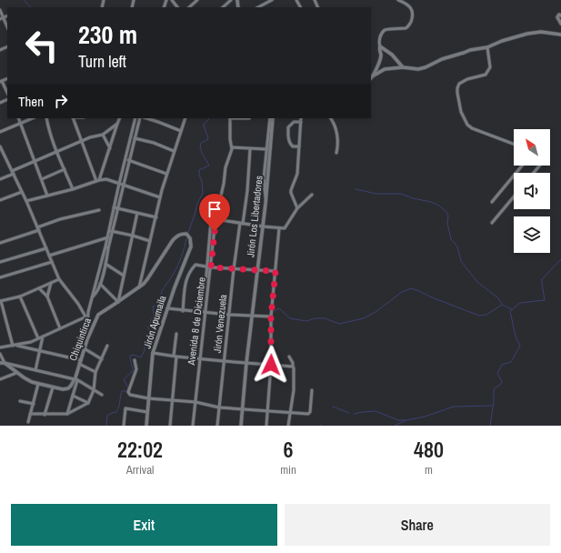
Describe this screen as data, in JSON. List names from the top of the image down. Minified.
{"streets":{"street":["Jirón Los Libertadores","Avenida 8 de Diciembre","Jirón Apumaila","Jirón Venezuela","Chiquintirca"]},"crossings":[["Jirón Apumaila","Chiquintirca"]],"north":"top left","page":{"turn":["230 m","Turn left"],"then":"Then","eta":["22:02","Arrival","6","min","480","m"],"buttons":["Exit","Share"]}}
